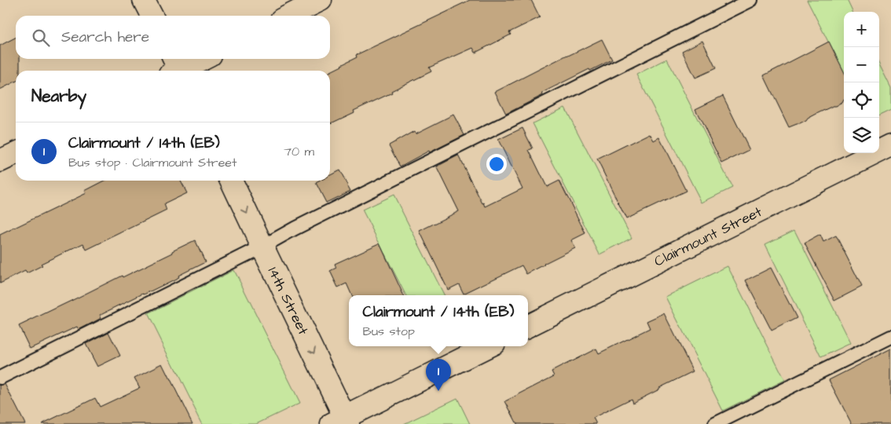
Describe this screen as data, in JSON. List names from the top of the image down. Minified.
{"streets":{"street":["Clairmount Street","14th Street"]},"one_way":["14th Street"],"page":{"map_buttons":["+","−"],"search":"Search here","heading":"Nearby","list":[{"mark":"1","name":"Clairmount / 14th (EB)","note":"Bus stop · Clairmount Street","value":"70 m"}],"popup":["Clairmount / 14th (EB)","Bus stop"],"pins":"1"}}
